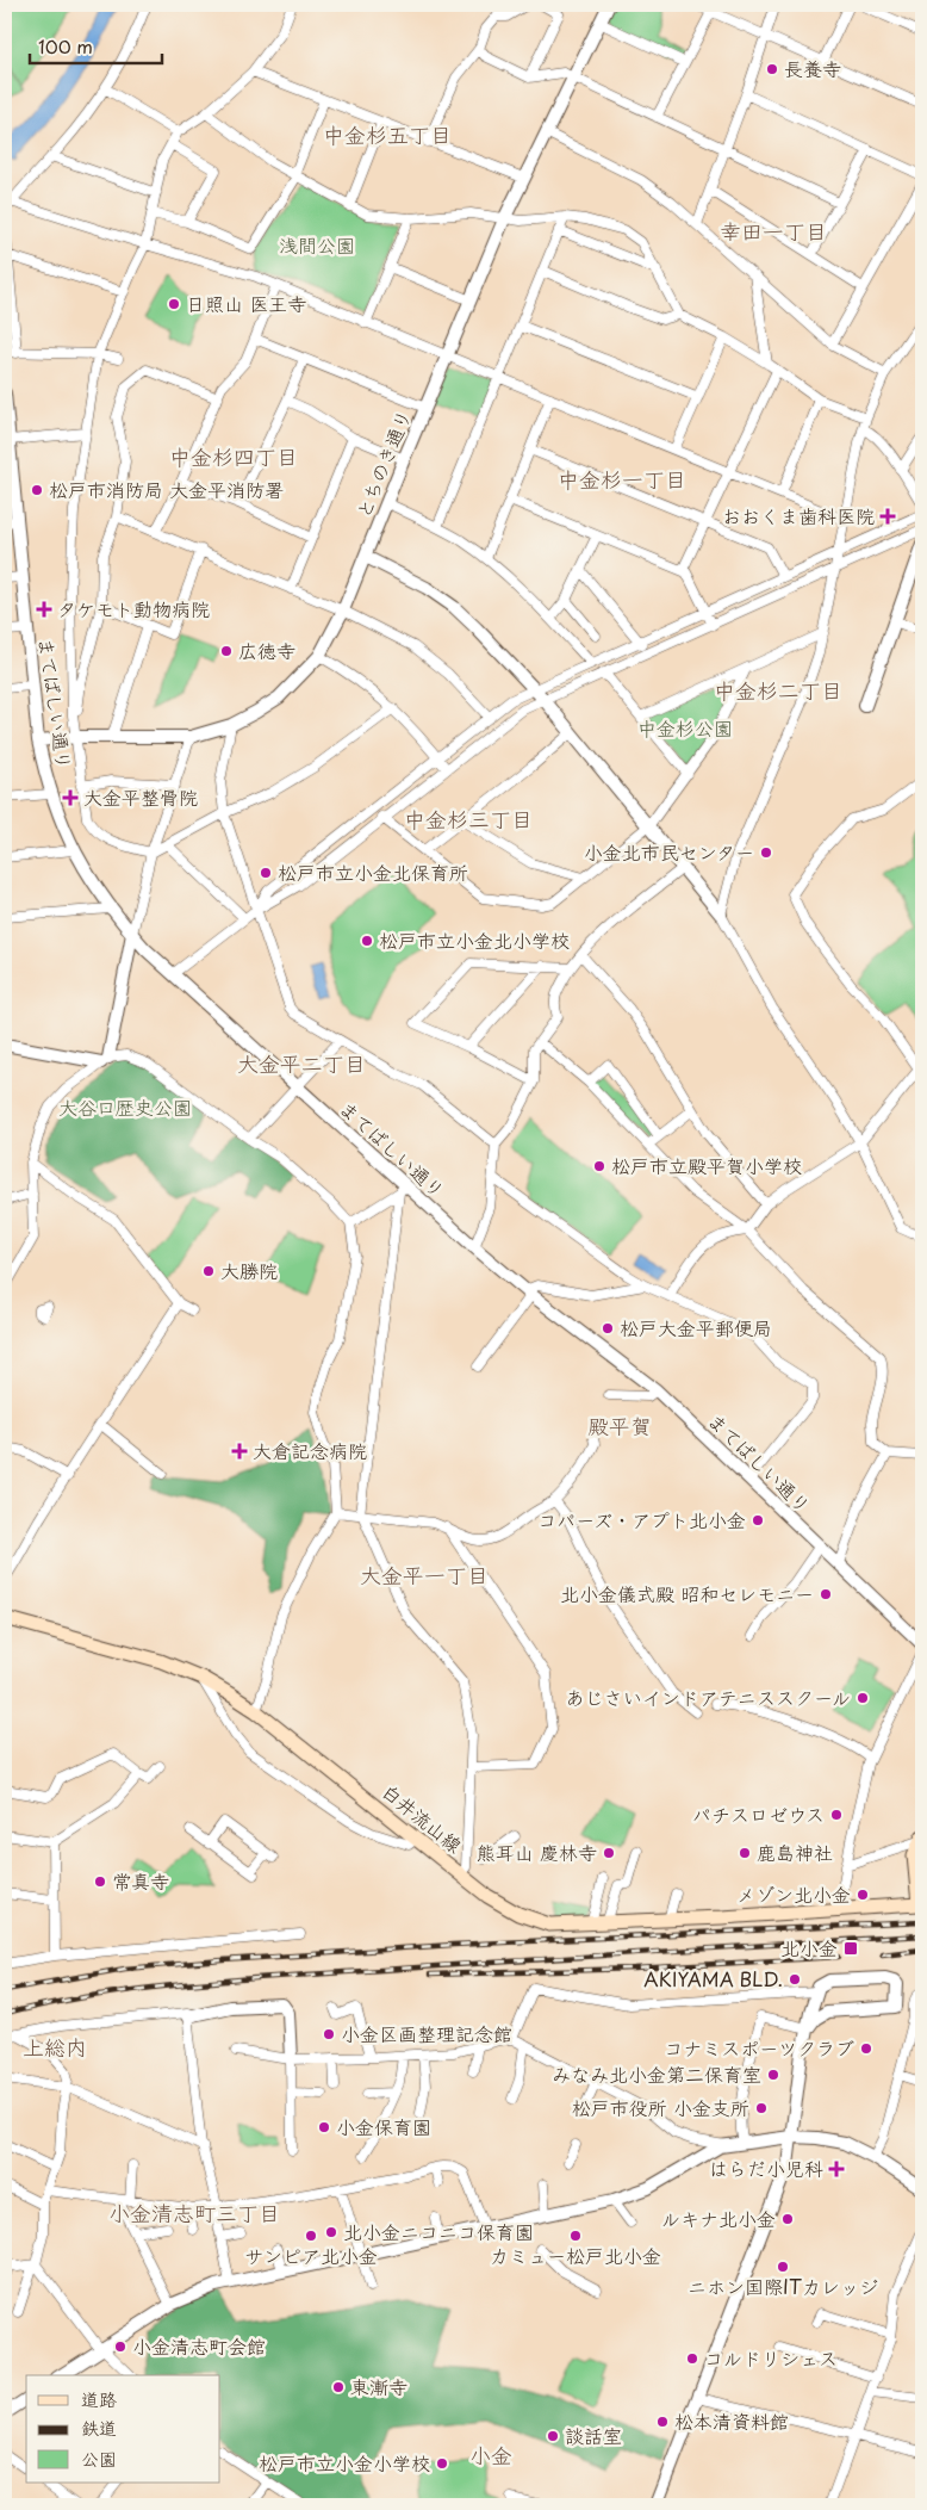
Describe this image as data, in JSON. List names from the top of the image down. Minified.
{"streets":{"main road":["白井流山線"],"street":["とちのき通り","まてばしい通り"]},"crossings":[["とちのき通り","まてばしい通り"]],"districts":["中金杉五丁目","幸田一丁目","中金杉四丁目","中金杉一丁目","中金杉二丁目","中金杉三丁目","大金平二丁目","殿平賀","大金平一丁目","上総内","小金清志町三丁目","小金"],"parks":["浅間公園","中金杉公園","大谷口歴史公園"],"places":{"other":["長養寺","日照山 医王寺","松戸市消防局 大金平消防署","広徳寺","小金北市民センター","松戸市立小金北保育所","松戸市立小金北小学校","松戸市立殿平賀小学校","大勝院","松戸大金平郵便局","コパーズ・アプト北小金","北小金儀式殿 昭和セレモニー","あじさいインドアテニススクール","パチスロゼウス","熊耳山 慶林寺","鹿島神社","常真寺","メゾン北小金","AKIYAMA BLD.","小金区画整理記念館","コナミスポーツクラブ","みなみ北小金第二保育室","松戸市役所 小金支所","小金保育園","ルキナ北小金","北小金ニコニコ保育園","サンピア北小金","カミュー松戸北小金","ニホン国際ITカレッジ","小金清志町会館","コルドリシェス","東漸寺","松本清資料館","談話室","松戸市立小金小学校"],"health":["おおくま歯科医院","タケモト動物病院","大金平整骨院","大倉記念病院","はらだ小児科"],"transit":["北小金"]},"legend":["道路","鉄道","公園"],"scale_bar":"100 m"}
